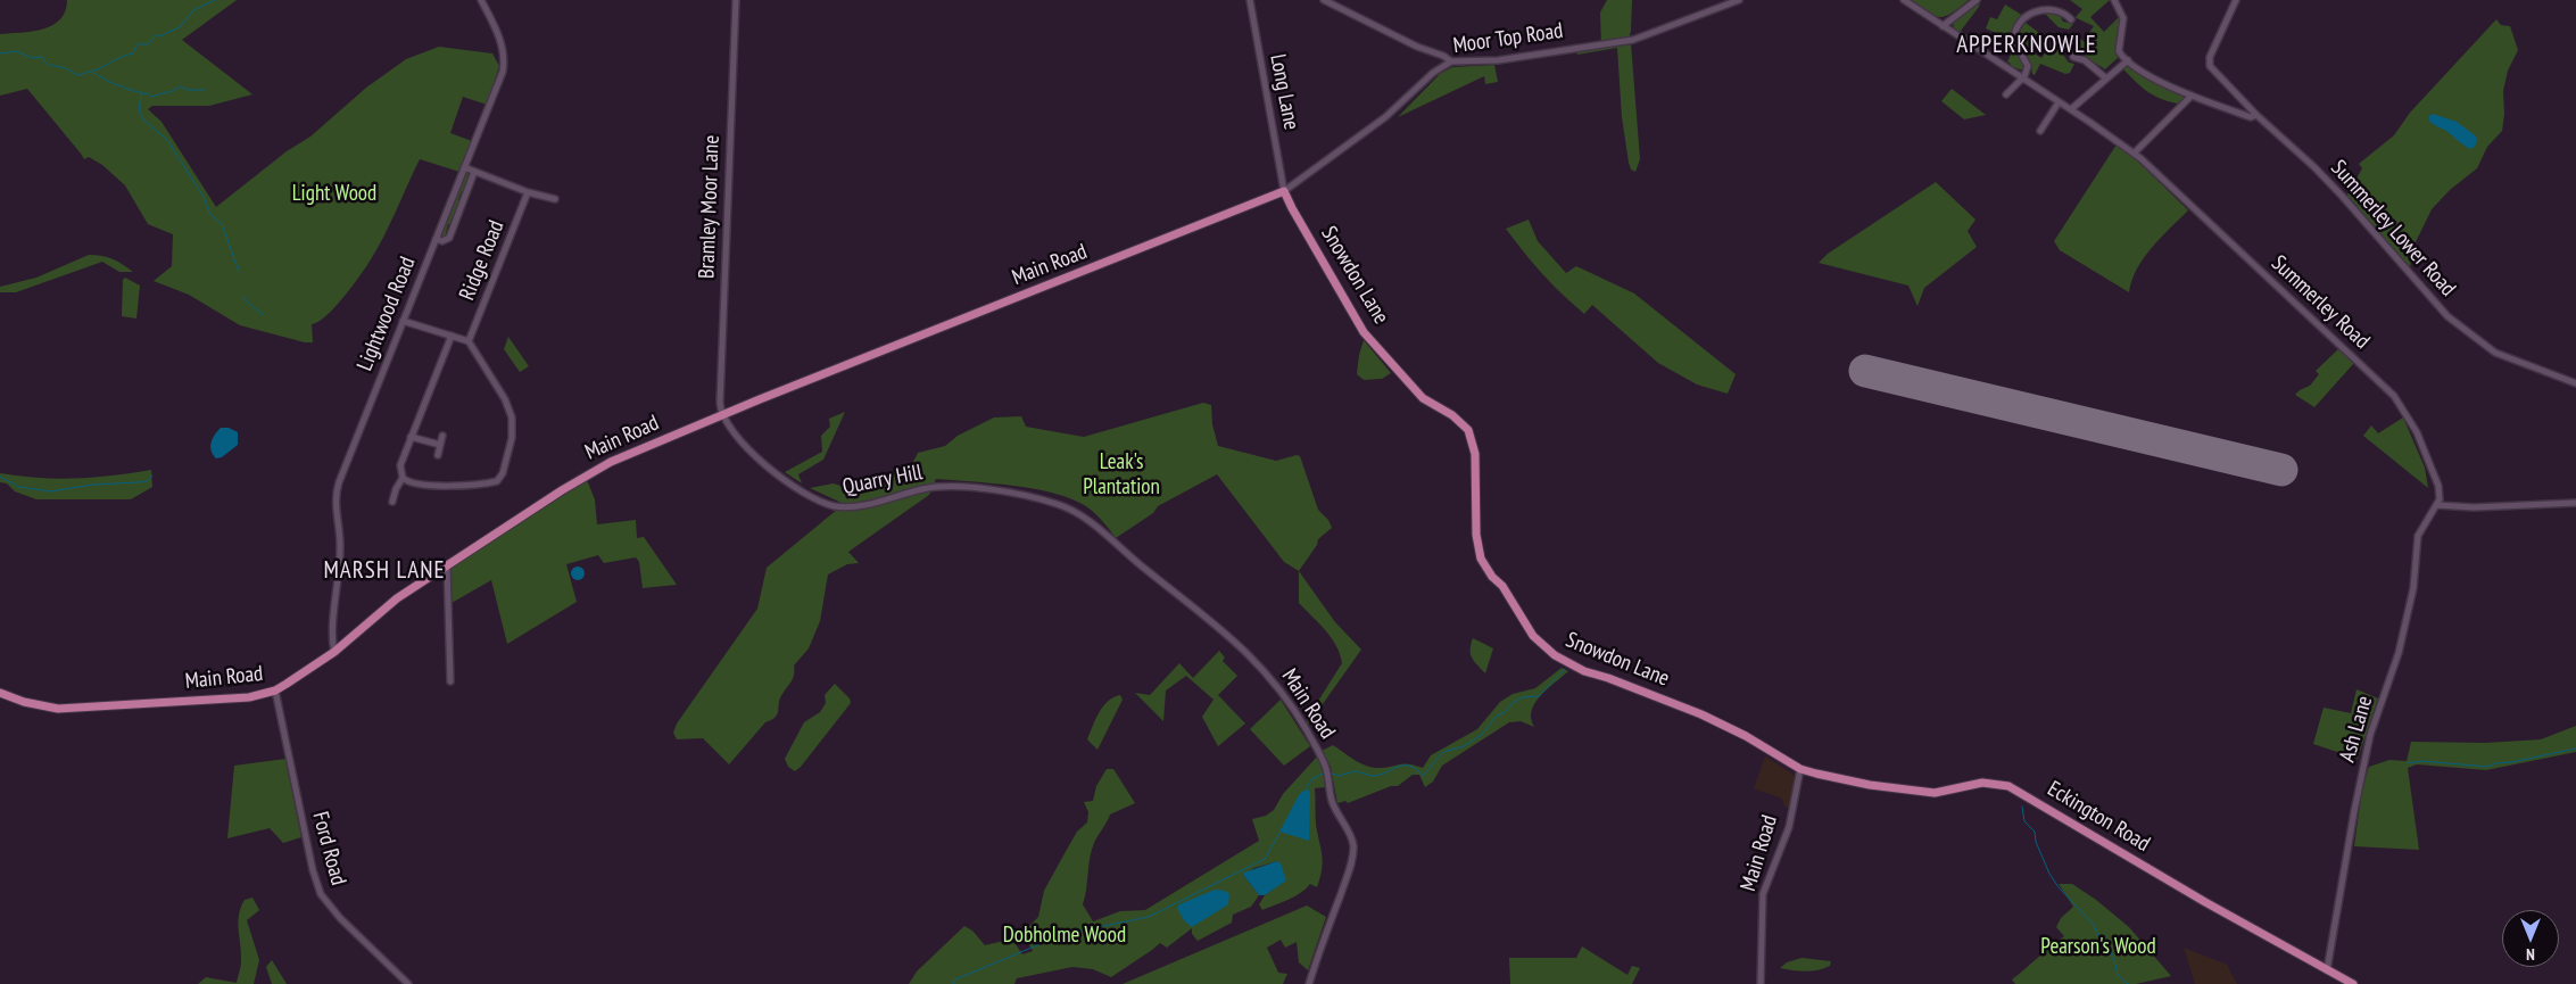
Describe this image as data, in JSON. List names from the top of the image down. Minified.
{"streets":{"main road":["Main Road","Snowdon Lane","Eckington Road"],"street":["Moor Top Road","Long Lane","Bramley Moor Lane","Summerley Lower Road","Ridge Road","Summerley Road","Lightwood Road","Quarry Hill","Ash Lane","Ford Road"]},"crossings":[["Moor Top Road","Long Lane"],["Moor Top Road","Main Road"],["Moor Top Road","Snowdon Lane"],["Long Lane","Main Road"],["Long Lane","Snowdon Lane"],["Bramley Moor Lane","Main Road"],["Bramley Moor Lane","Quarry Hill"],["Main Road","Snowdon Lane"],["Main Road","Lightwood Road"],["Main Road","Quarry Hill"],["Main Road","Eckington Road"],["Main Road","Ford Road"],["Snowdon Lane","Eckington Road"],["Summerley Road","Ash Lane"],["Ash Lane","Eckington Road"]],"districts":["APPERKNOWLE","MARSH LANE"],"parks":["Light Wood","Leak's Plantation","Dobholme Wood","Pearson's Wood"],"north":"bottom"}
